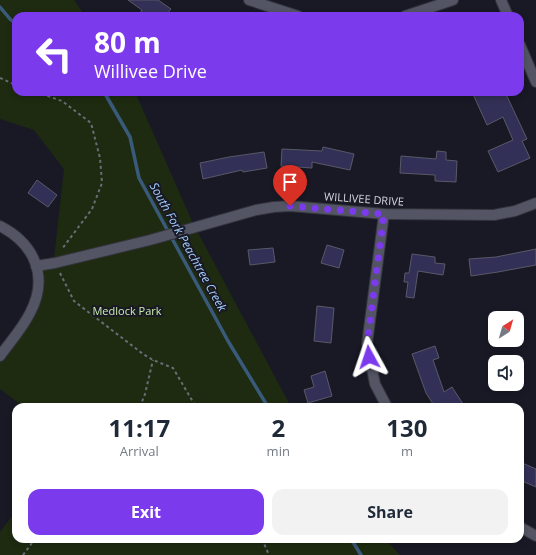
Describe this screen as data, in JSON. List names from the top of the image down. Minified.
{"streets":{"street":["WILLIVEE DRIVE"]},"water":["South Fork Peachtree Creek"],"parks":["Medlock Park"],"north":"top right","page":{"turn":["80 m","Willivee Drive"],"eta":["11:17","Arrival","2","min","130","m"],"buttons":["Exit","Share"]}}
